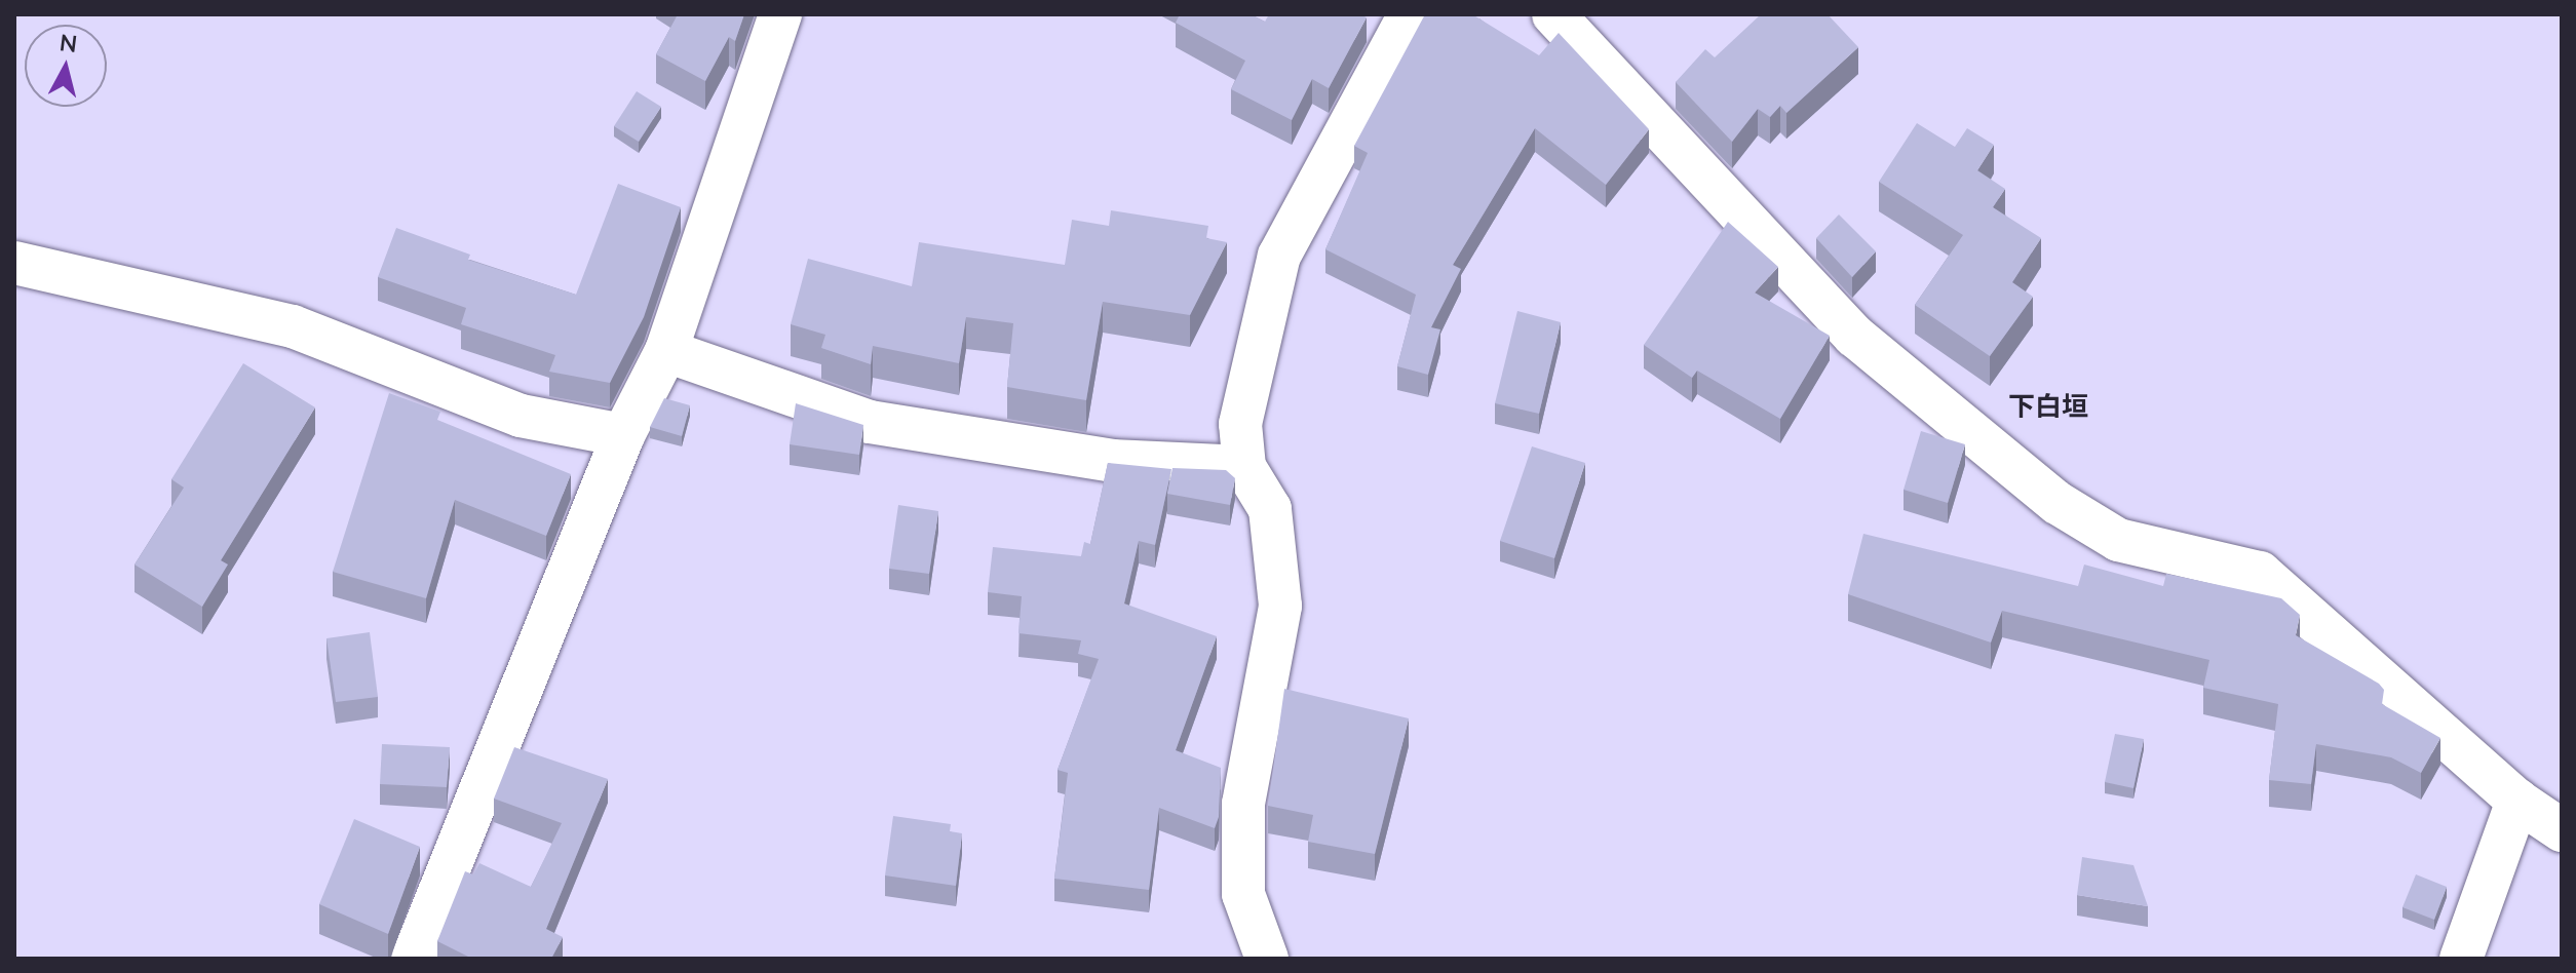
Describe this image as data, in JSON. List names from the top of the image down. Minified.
{"districts":["下白垣"],"north":"top"}
